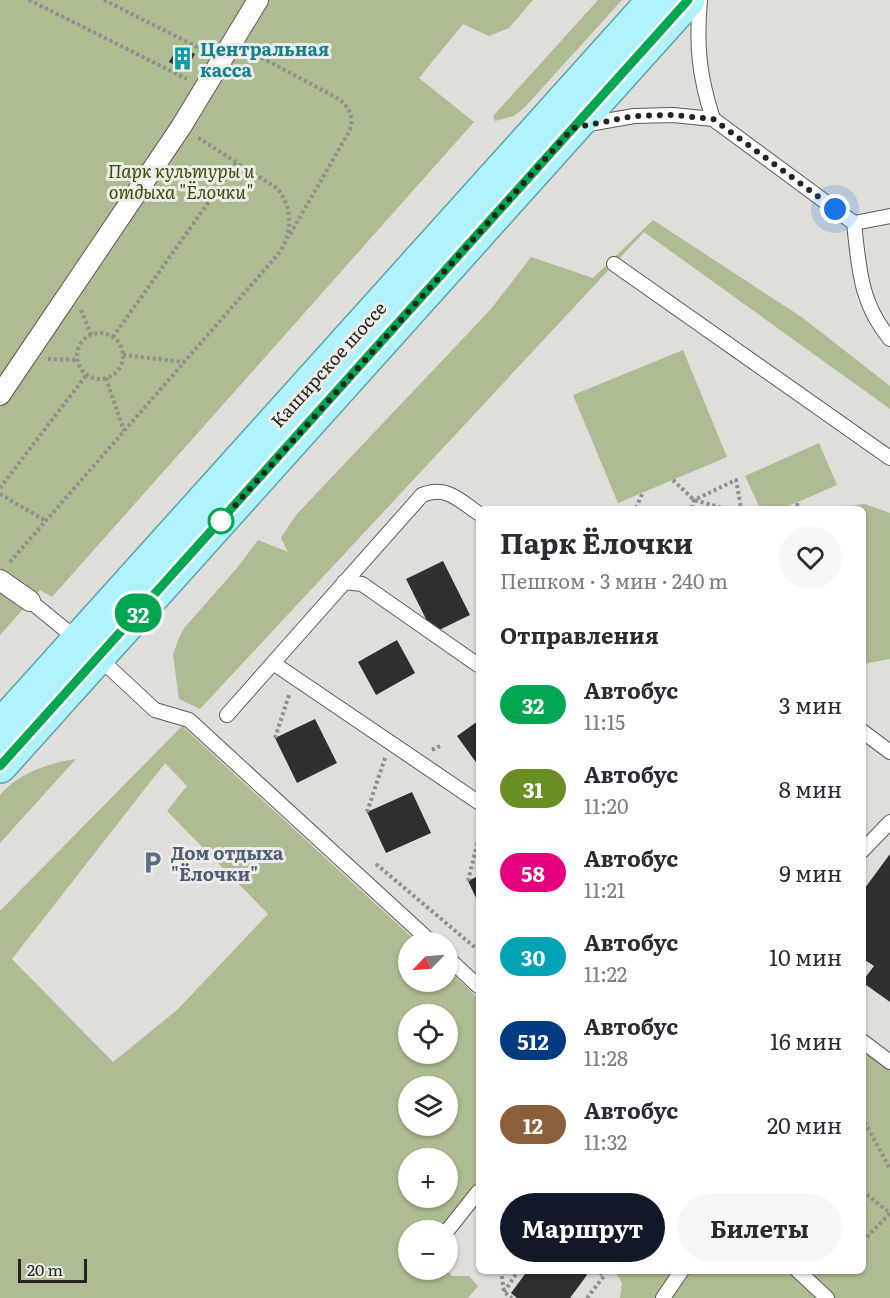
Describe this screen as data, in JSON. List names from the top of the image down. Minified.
{"streets":{"main road":["Каширское шоссе"]},"parks":["Парк культуры и отдыха \"Ёлочки\""],"places":{"building":["Центральная касса"],"parking":["Дом отдыха \"Ёлочки\""]},"lines":["bus line 32"],"scale_bar":"20 m","north":"bottom left","page":{"on_map":"32","heading":[["Парк Ёлочки","Пешком · 3 мин · 240 m"],"Отправления"],"list":[{"mark":"32","name":"Автобус","note":"11:15","value":"3 мин"},{"mark":"31","name":"Автобус","note":"11:20","value":"8 мин"},{"mark":"58","name":"Автобус","note":"11:21","value":"9 мин"},{"mark":"30","name":"Автобус","note":"11:22","value":"10 мин"},{"mark":"512","name":"Автобус","note":"11:28","value":"16 мин"},{"mark":"12","name":"Автобус","note":"11:32","value":"20 мин"}],"map_buttons":["+","−"],"buttons":["Маршрут","Билеты"],"scale":"20 m"}}
